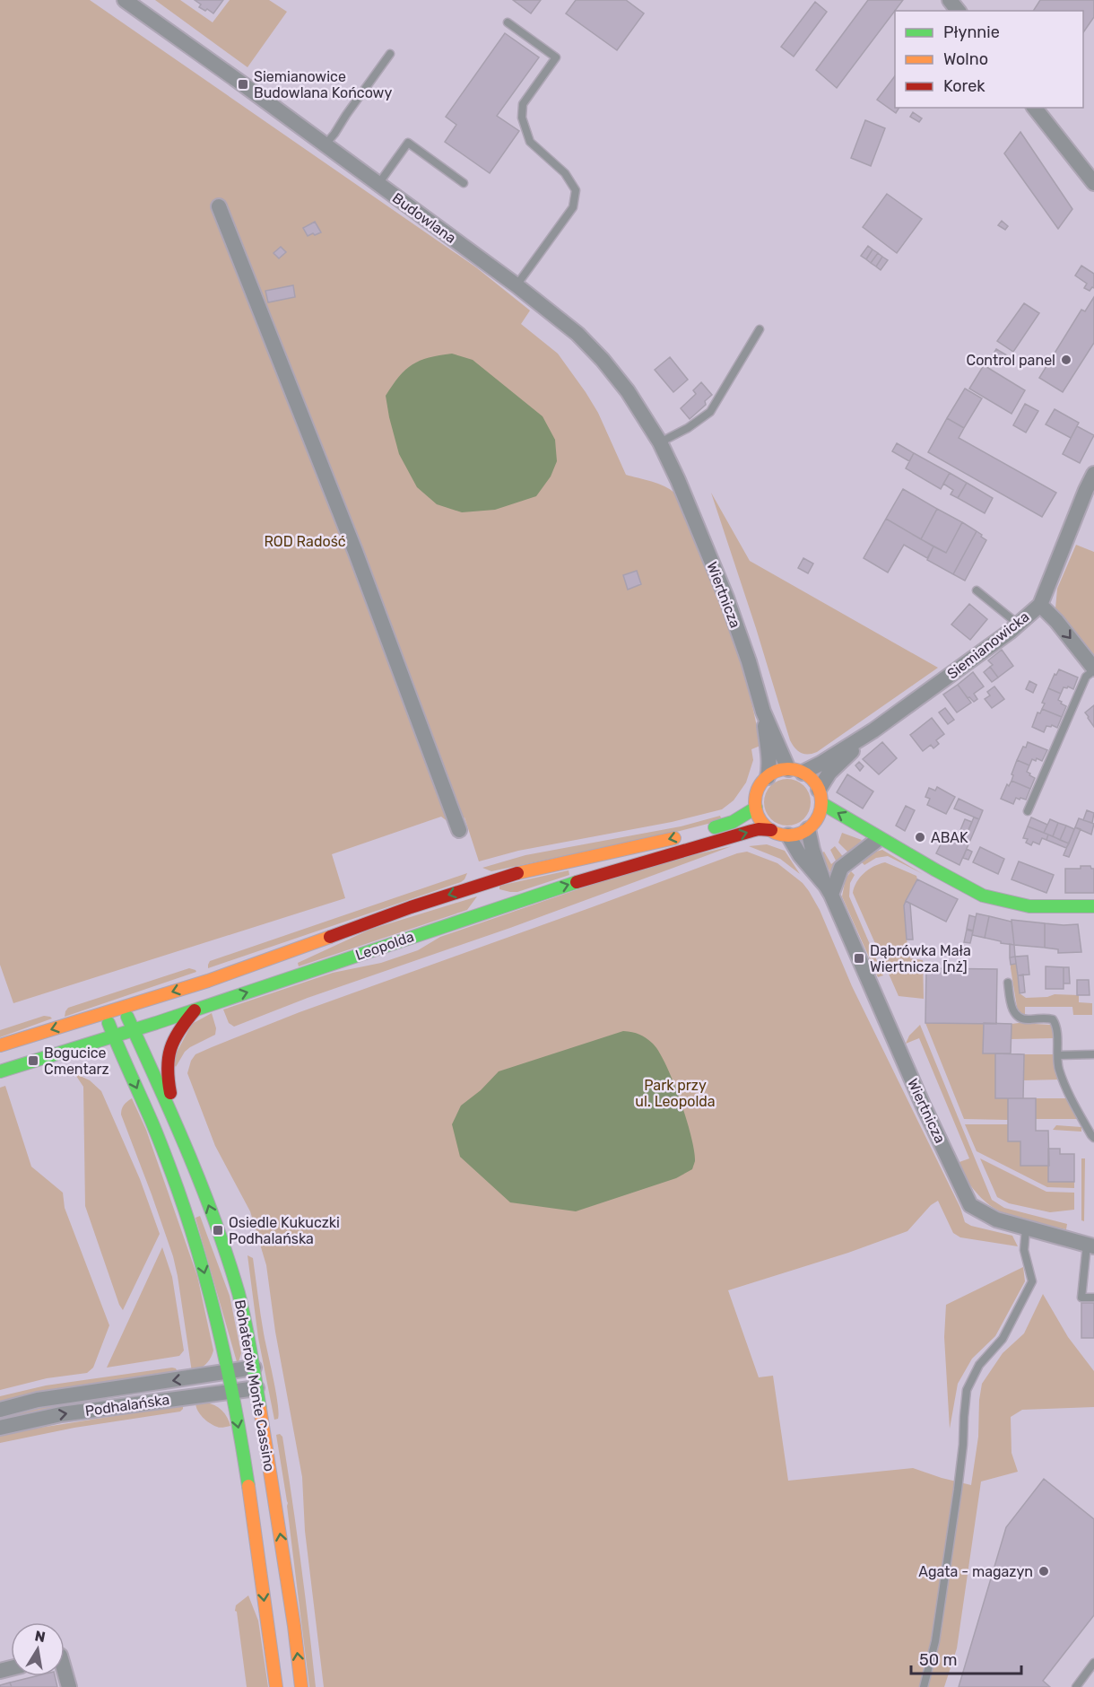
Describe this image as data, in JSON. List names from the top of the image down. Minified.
{"streets":{"street":["Budowlana","Wiertnicza","Siemianowicka","Leopolda","Bohaterów Monte Cassino","Podhalańska"]},"crossings":[["Budowlana","Wiertnicza"],["Wiertnicza","Siemianowicka"],["Wiertnicza","Leopolda"],["Siemianowicka","Leopolda"],["Leopolda","Bohaterów Monte Cassino"],["Bohaterów Monte Cassino","Podhalańska"]],"parks":["ROD Radość","Park przy ul. Leopolda"],"places":{"transit":["Siemianowice Budowlana Końcowy","Dąbrówka Mała Wiertnicza [nż]","Bogucice Cmentarz","Osiedle Kukuczki Podhalańska"],"other":["Control panel","ABAK","Agata - magazyn"]},"legend":["Płynnie","Wolno","Korek"],"scale_bar":"50 m","north":"top"}
